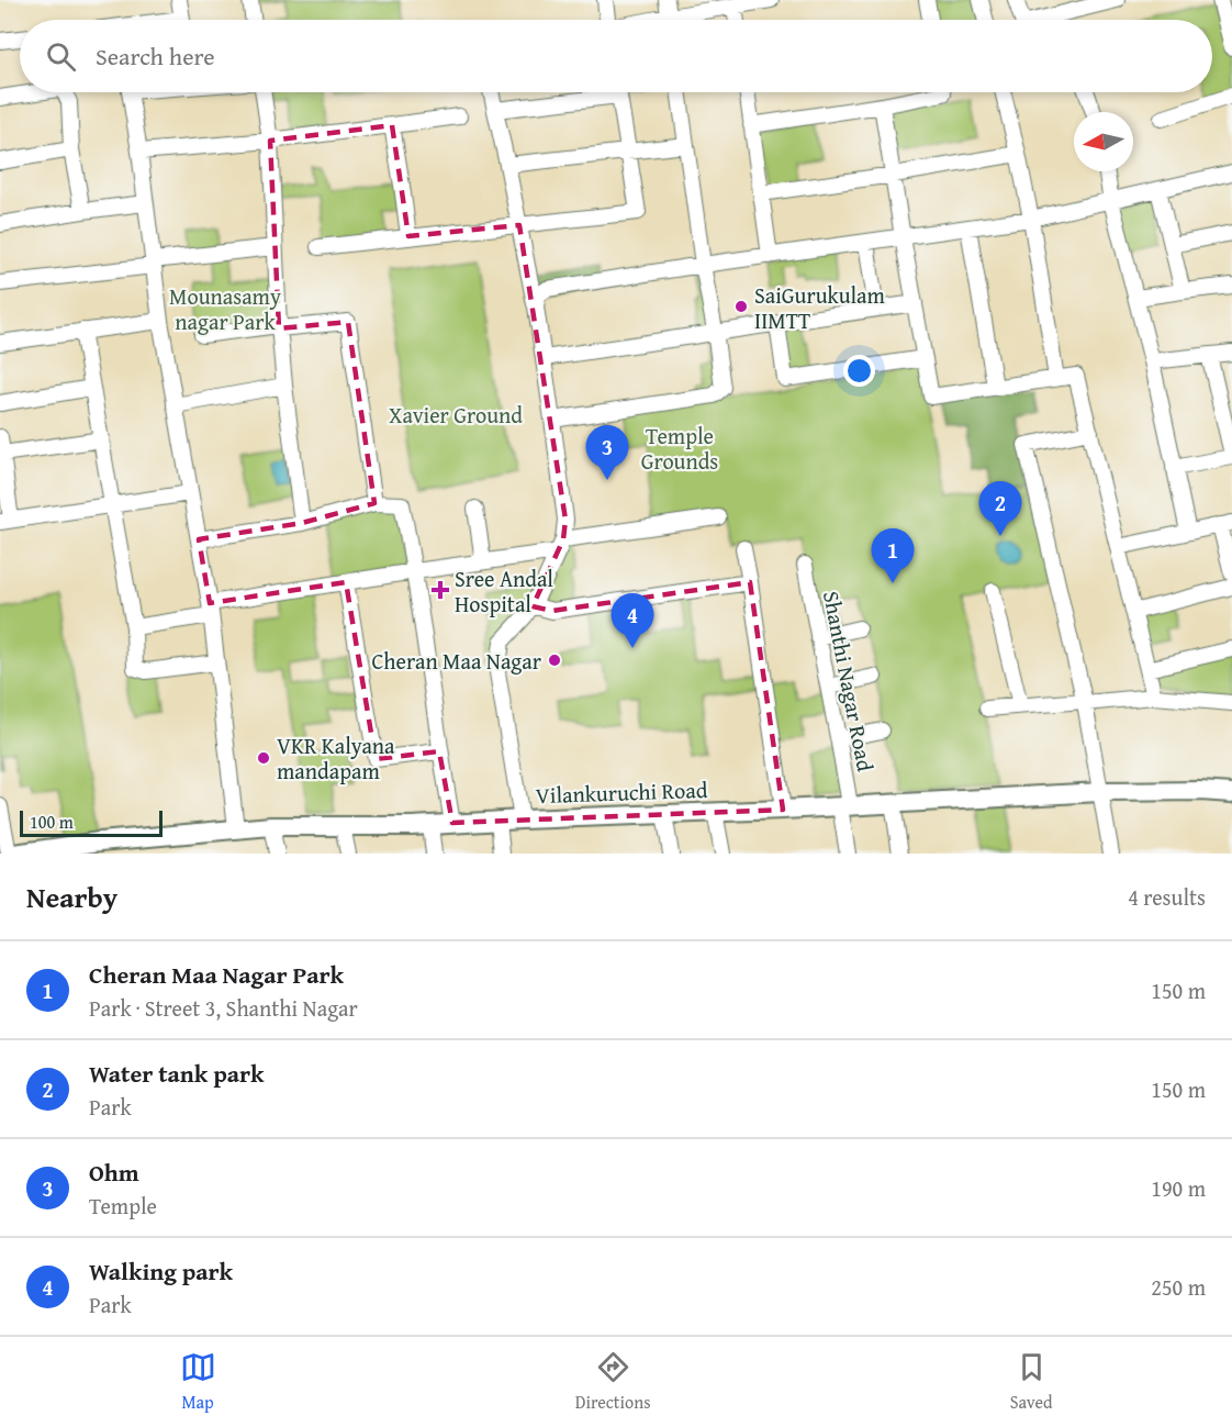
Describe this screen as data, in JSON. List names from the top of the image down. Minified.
{"streets":{"main road":["Vilankuruchi Road"],"street":["Shanthi Nagar Road"]},"crossings":[["Shanthi Nagar Road","Vilankuruchi Road"]],"parks":["Mounasamy nagar Park","Xavier Ground","Temple Grounds"],"places":{"other":["SaiGurukulam IIMTT","Cheran Maa Nagar","VKR Kalyana mandapam"],"health":["Sree Andal Hospital"]},"scale_bar":"100 m","north":"left","page":{"search":"Search here","pins":["3","2","1","4"],"scale":"100 m","heading":["Nearby","4 results"],"list":[{"mark":"1","name":"Cheran Maa Nagar Park","note":"Park · Street 3, Shanthi Nagar","value":"150 m"},{"mark":"2","name":"Water tank park","note":"Park","value":"150 m"},{"mark":"3","name":"Ohm","note":"Temple","value":"190 m"},{"mark":"4","name":"Walking park","note":"Park","value":"250 m"}],"nav":["Map","Directions","Saved"]}}
